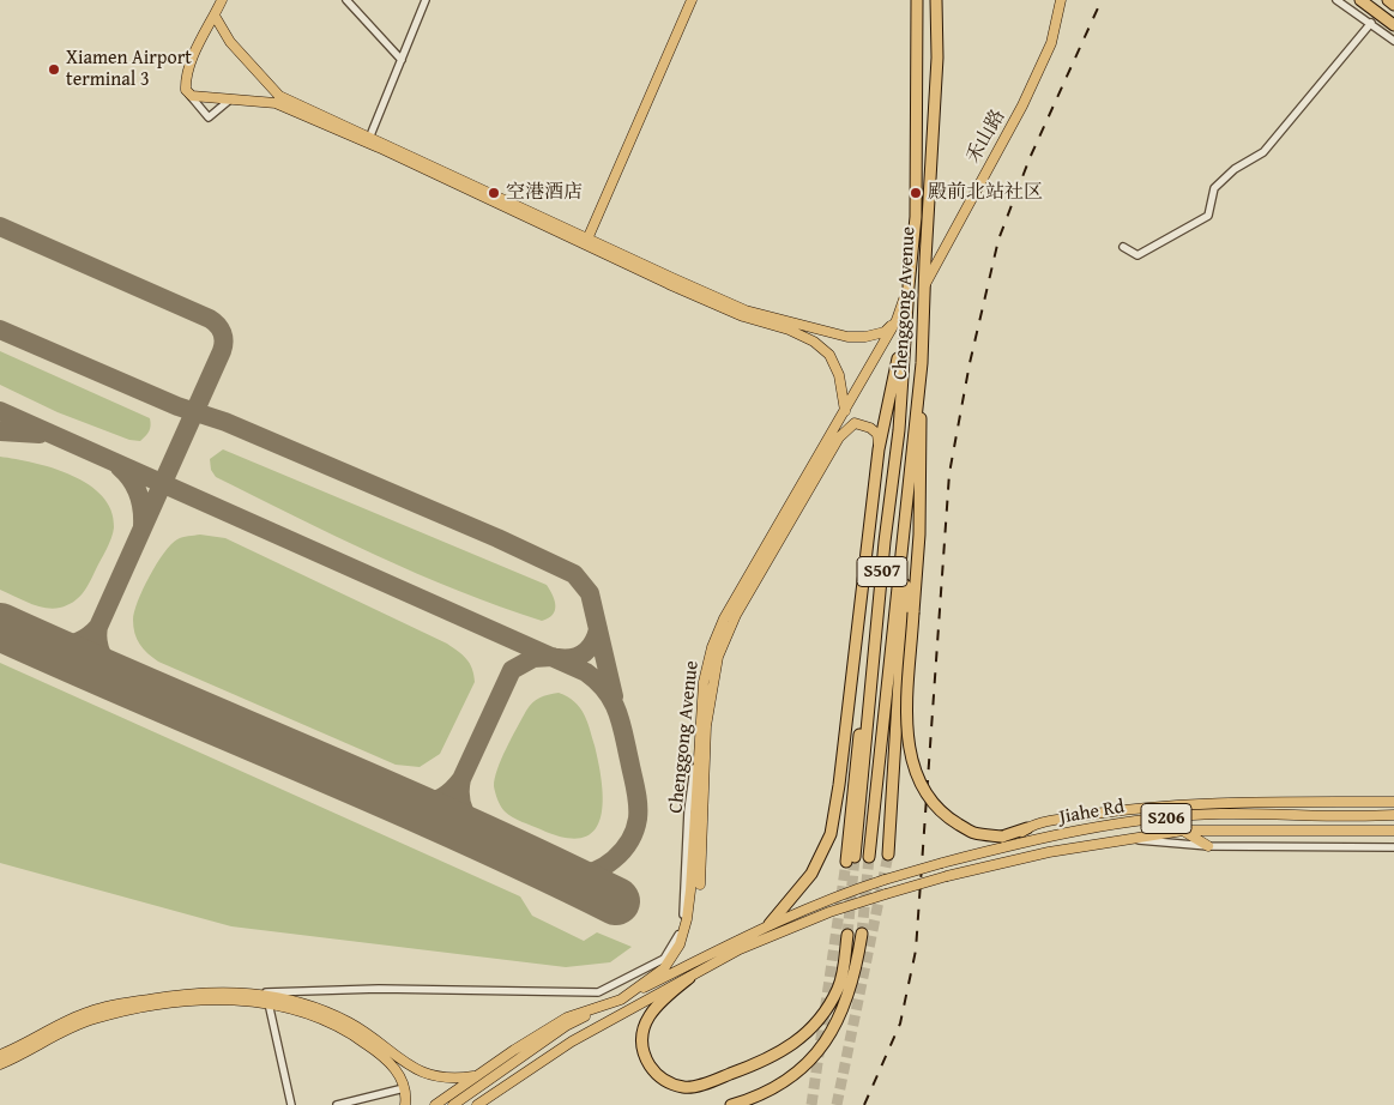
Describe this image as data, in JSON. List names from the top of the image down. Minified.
{"streets":{"highway":["Chenggong Avenue","S507"],"main road":["禾山路","Jiahe Rd","S206"]},"crossings":[["禾山路","Chenggong Avenue"],["Chenggong Avenue","S507"],["Chenggong Avenue","Jiahe Rd"]],"places":["Xiamen Airport terminal 3","空港酒店","殿前北站社区"]}
